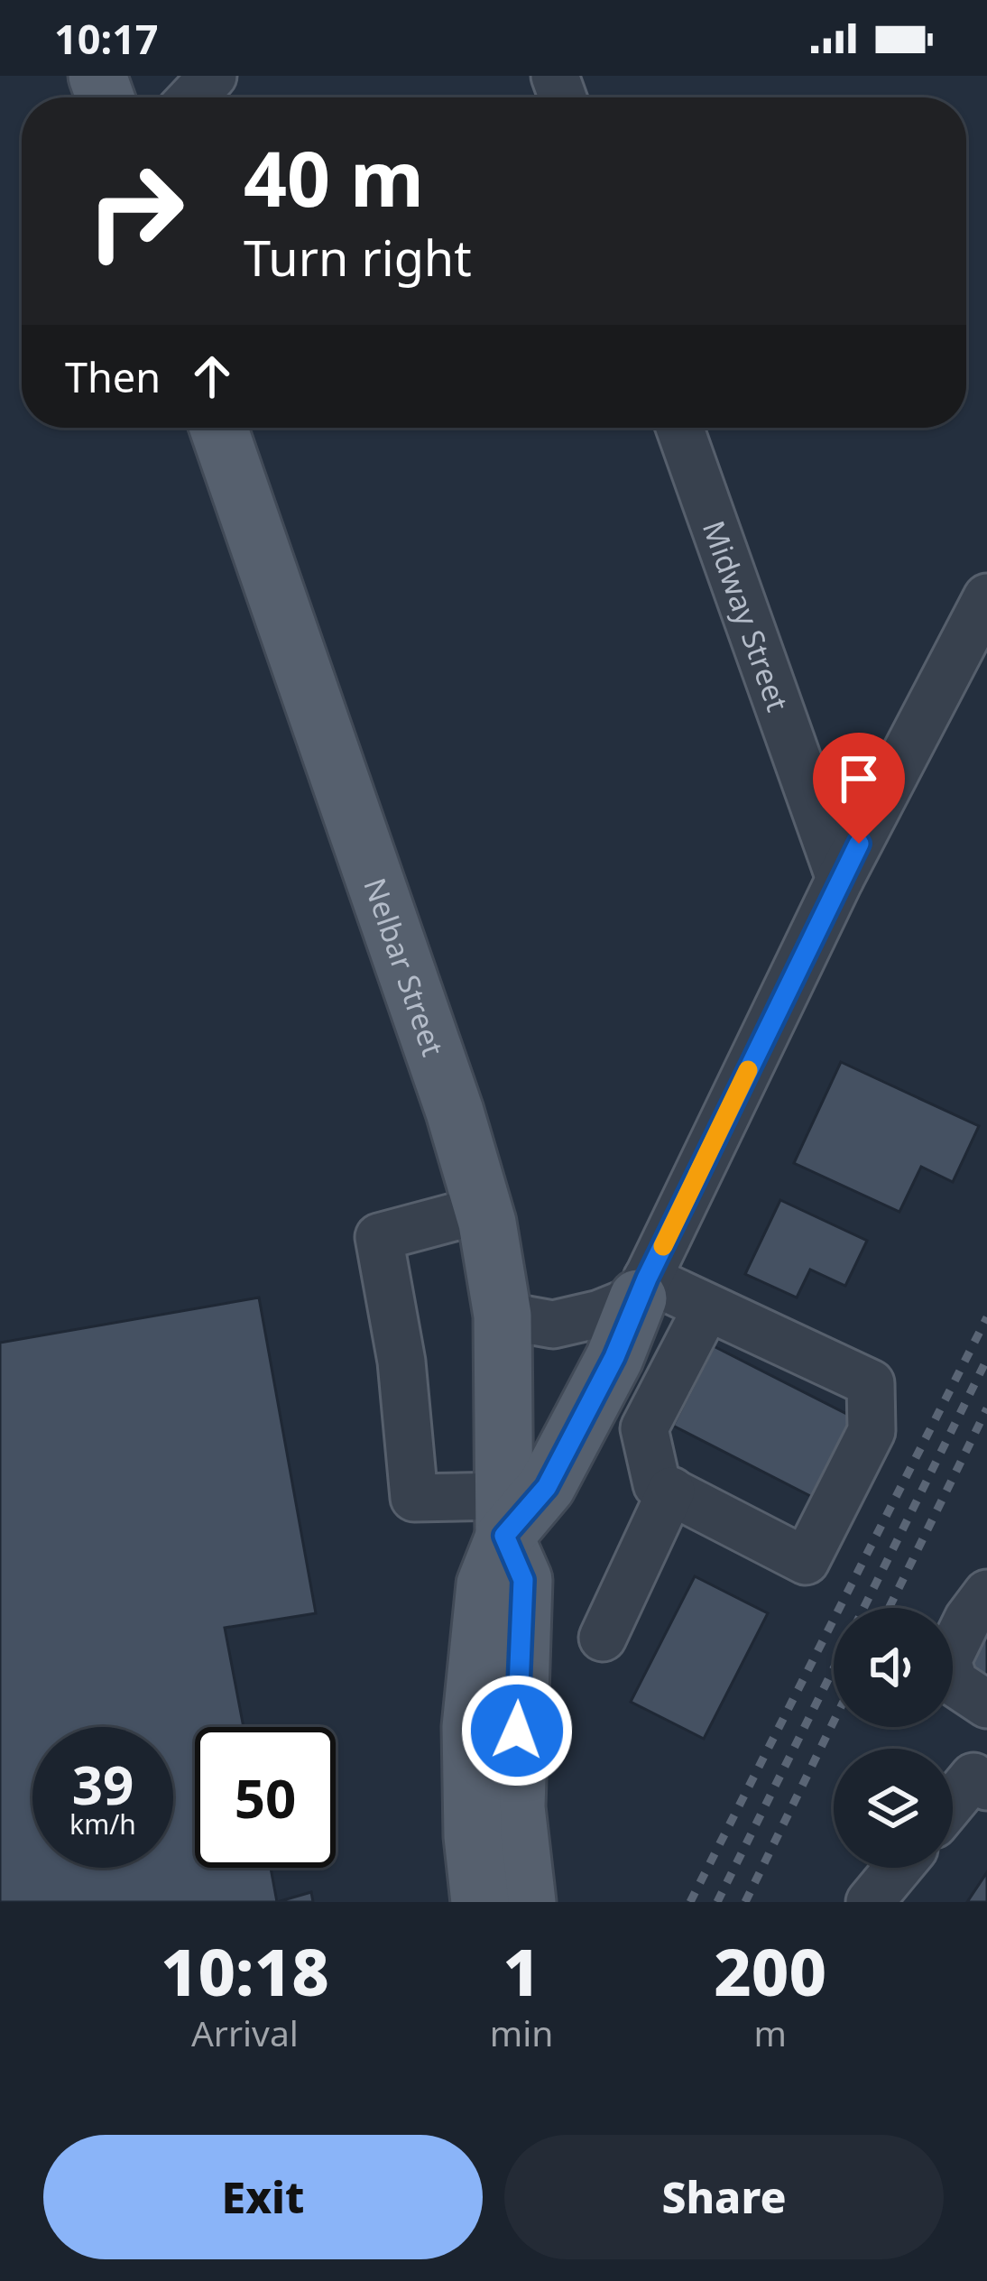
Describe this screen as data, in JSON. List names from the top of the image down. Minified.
{"streets":{"main road":["Nelbar Street"],"street":["Midway Street"]},"page":{"status":"10:17","turn":["40 m","Turn right"],"then":"Then","speed":"39 km/h","limit":"50","eta":["10:18","Arrival","1","min","200","m"],"buttons":["Exit","Share"]}}
